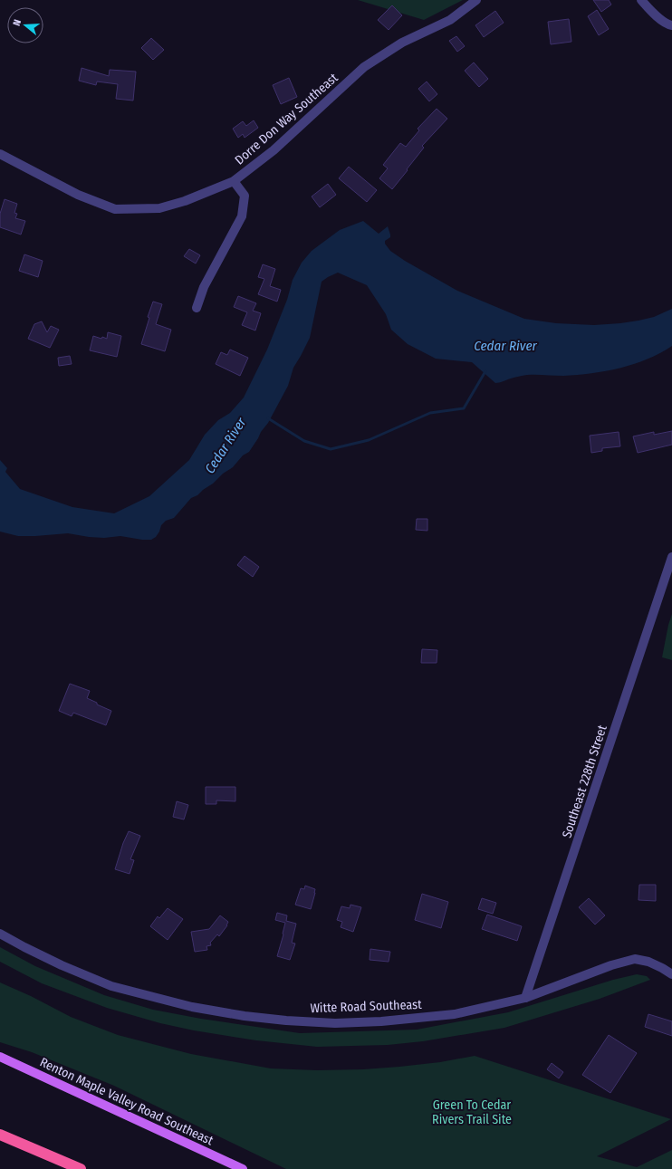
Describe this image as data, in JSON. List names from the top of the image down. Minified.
{"streets":{"main road":["Renton Maple Valley Road Southeast"],"street":["Dorre Don Way Southeast","Southeast 228th Street","Witte Road Southeast"]},"crossings":[["Southeast 228th Street","Witte Road Southeast"]],"water":["Cedar River"],"parks":["Green To Cedar Rivers Trail Site"],"north":"left"}
